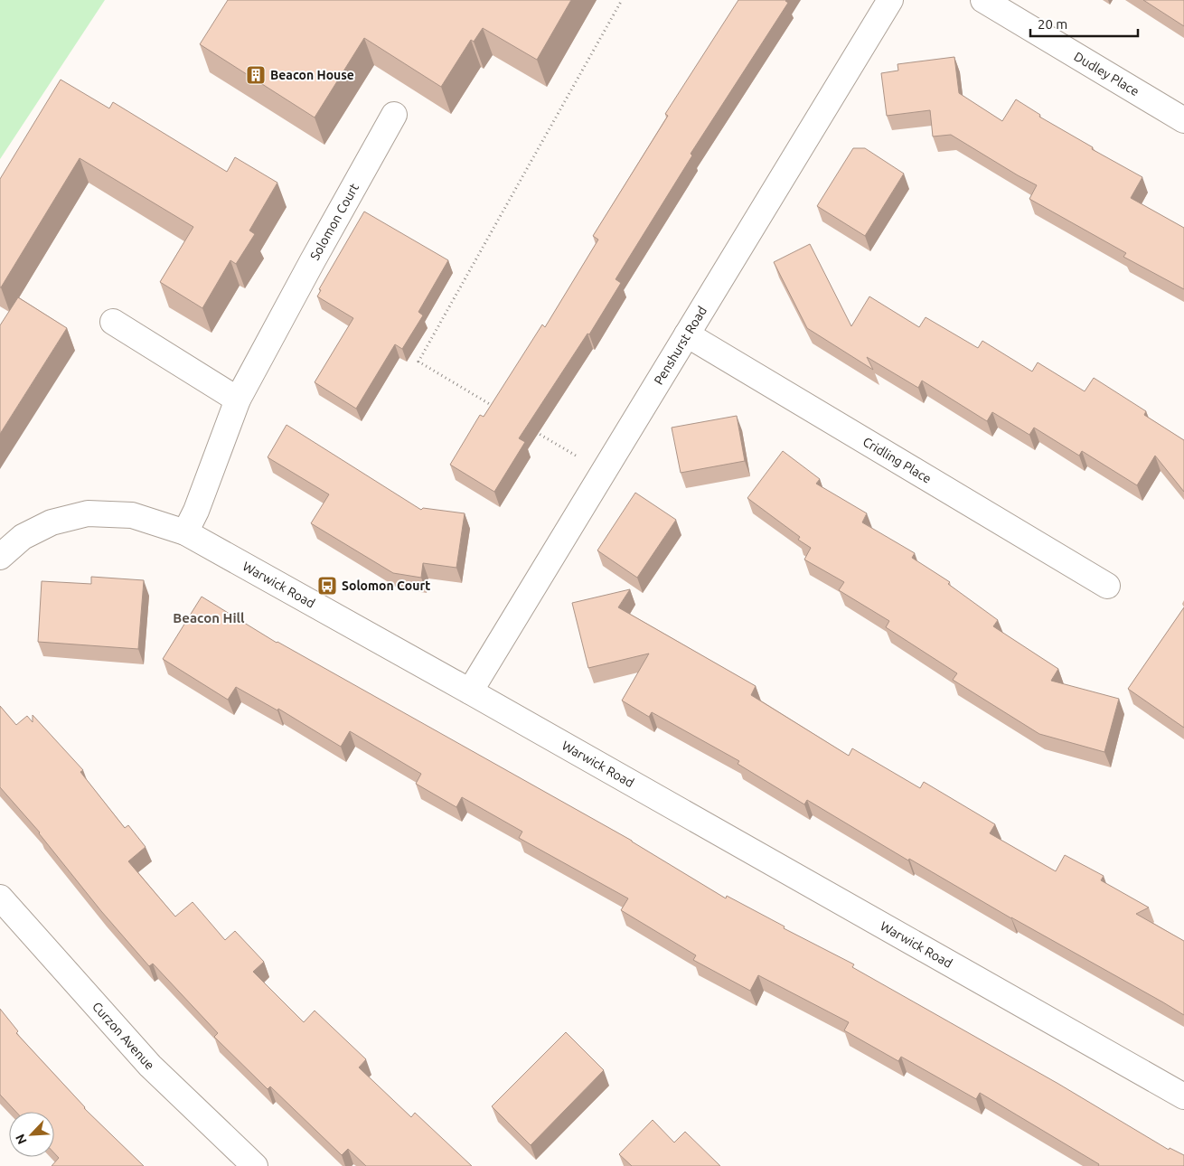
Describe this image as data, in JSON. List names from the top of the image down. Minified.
{"streets":{"street":["Dudley Place","Solomon Court","Penshurst Road","Cridling Place","Warwick Road","Curzon Avenue"]},"crossings":[["Solomon Court","Warwick Road"],["Penshurst Road","Cridling Place"],["Penshurst Road","Warwick Road"]],"districts":["Beacon Hill"],"places":{"building":["Beacon House"],"bus stop":["Solomon Court"]},"scale_bar":"20 m","north":"bottom left"}
